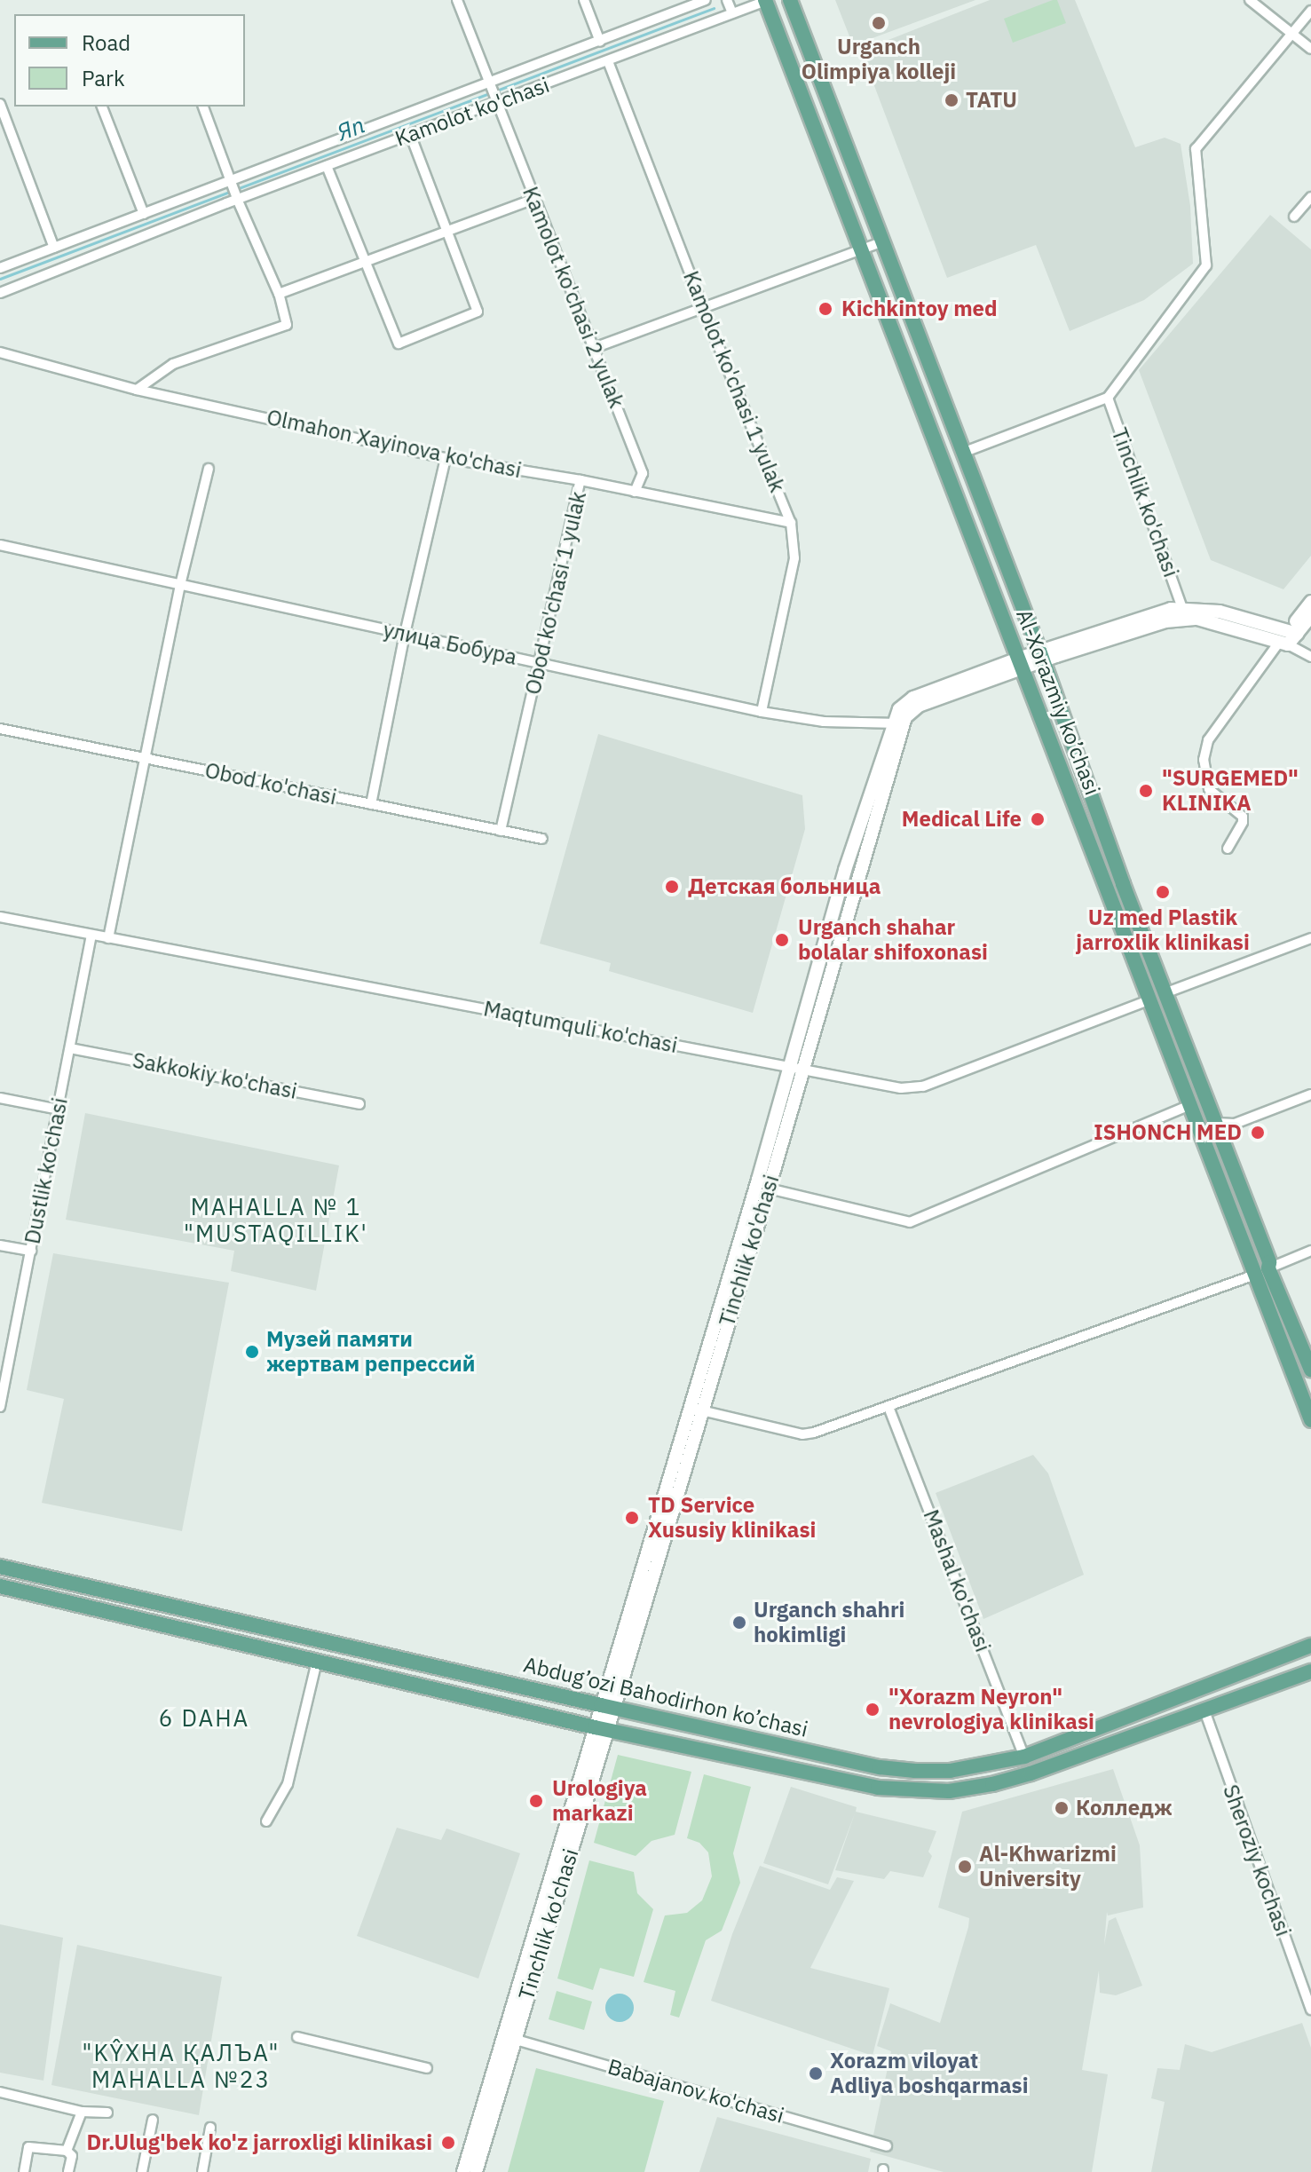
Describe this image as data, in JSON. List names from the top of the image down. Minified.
{"streets":{"main road":["Tinchlik ko'chasi","Al-Xorazmiy ko’chasi","Abdug’ozi Bahodirhon ko’chasi"],"street":["Kamolot ko'chasi","Kamolot ko'chasi 2 yulak","Kamolot ko'chasi 1 yulak","Olmahon Xayinova ko'chasi","Obod ko'chasi 1 yulak","улица Бобура","Obod ko'chasi","Maqtumquli ko'chasi","Sakkokiy ko'chasi","Dustlik ko'chasi","Mashal ko'chasi","Sheroziy kochasi","Babajanov ko'chasi"]},"crossings":[["Kamolot ko'chasi","Kamolot ko'chasi 2 yulak"],["Kamolot ko'chasi","Kamolot ko'chasi 1 yulak"],["Kamolot ko'chasi","Al-Xorazmiy ko’chasi"],["Kamolot ko'chasi 2 yulak","Olmahon Xayinova ko'chasi"],["Kamolot ko'chasi 1 yulak","Olmahon Xayinova ko'chasi"],["Kamolot ko'chasi 1 yulak","улица Бобура"],["Olmahon Xayinova ko'chasi","Obod ko'chasi 1 yulak"],["Tinchlik ko'chasi","улица Бобура"],["Tinchlik ko'chasi","Al-Xorazmiy ko’chasi"],["Tinchlik ko'chasi","Maqtumquli ko'chasi"],["Tinchlik ko'chasi","Abdug’ozi Bahodirhon ko’chasi"],["Tinchlik ko'chasi","Babajanov ko'chasi"],["Obod ko'chasi 1 yulak","улица Бобура"],["Obod ko'chasi 1 yulak","Obod ko'chasi"],["Al-Xorazmiy ko’chasi","Maqtumquli ko'chasi"],["Maqtumquli ko'chasi","Dustlik ko'chasi"],["Sakkokiy ko'chasi","Dustlik ko'chasi"],["Mashal ko'chasi","Abdug’ozi Bahodirhon ko’chasi"],["Abdug’ozi Bahodirhon ko’chasi","Sheroziy kochasi"]],"districts":["MAHALLA № 1 \"MUSTAQILLIK'","6 DAHA","\"KŶХНА ҚАЛЪА\" MAHALLA №23"],"water":["Яп"],"places":["Urganch Olimpiya kolleji","TATU","Kichkintoy med","\"SURGEMED\" KLINIKA","Medical Life","Детская больница","Uz med Plastik jarroxlik klinikasi","Urganch shahar bolalar shifoxonasi","ISHONCH MED","Музей памяти жертвам репрессий","TD Service Xususiy klinikasi","Urganch shahri hokimligi","\"Xorazm Neyron\" nevrologiya klinikasi","Urologiya markazi","Колледж","Al-Khwarizmi University","Xorazm viloyat Adliya boshqarmasi","Dr.Ulug'bek ko'z jarroxligi klinikasi"],"legend":["Road","Park"]}
